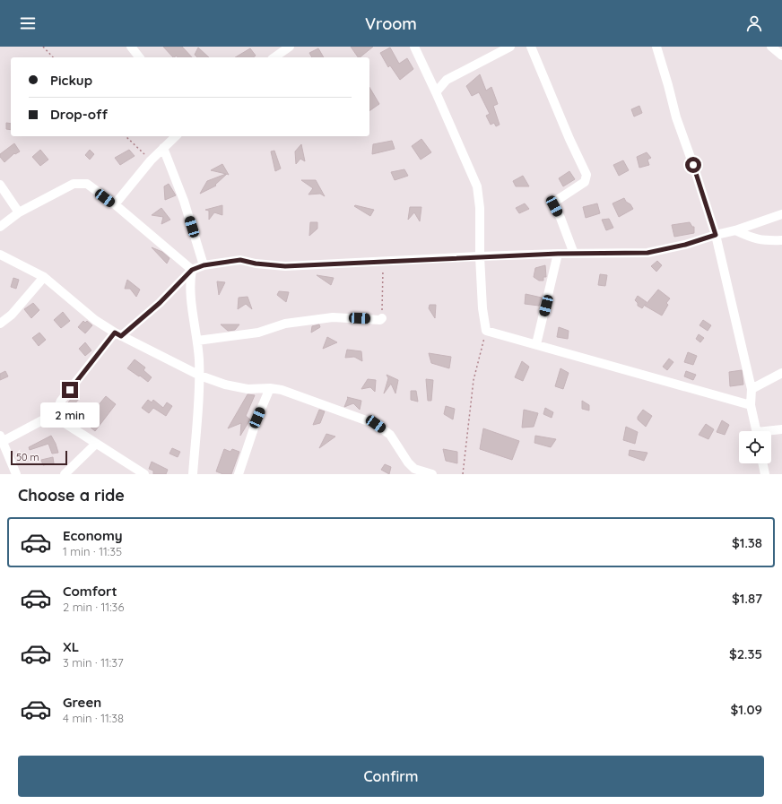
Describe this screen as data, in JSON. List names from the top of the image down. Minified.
{"scale_bar":"50 m","page":{"header":"Vroom","banner":["Pickup","Drop-off"],"bubble":"2 min","scale":"50 m","heading":"Choose a ride","list":[{"name":"Economy","note":"1 min · 11:35","value":"$1.38"},{"name":"Comfort","note":"2 min · 11:36","value":"$1.87"},{"name":"XL","note":"3 min · 11:37","value":"$2.35"},{"name":"Green","note":"4 min · 11:38","value":"$1.09"}],"buttons":"Confirm"}}
